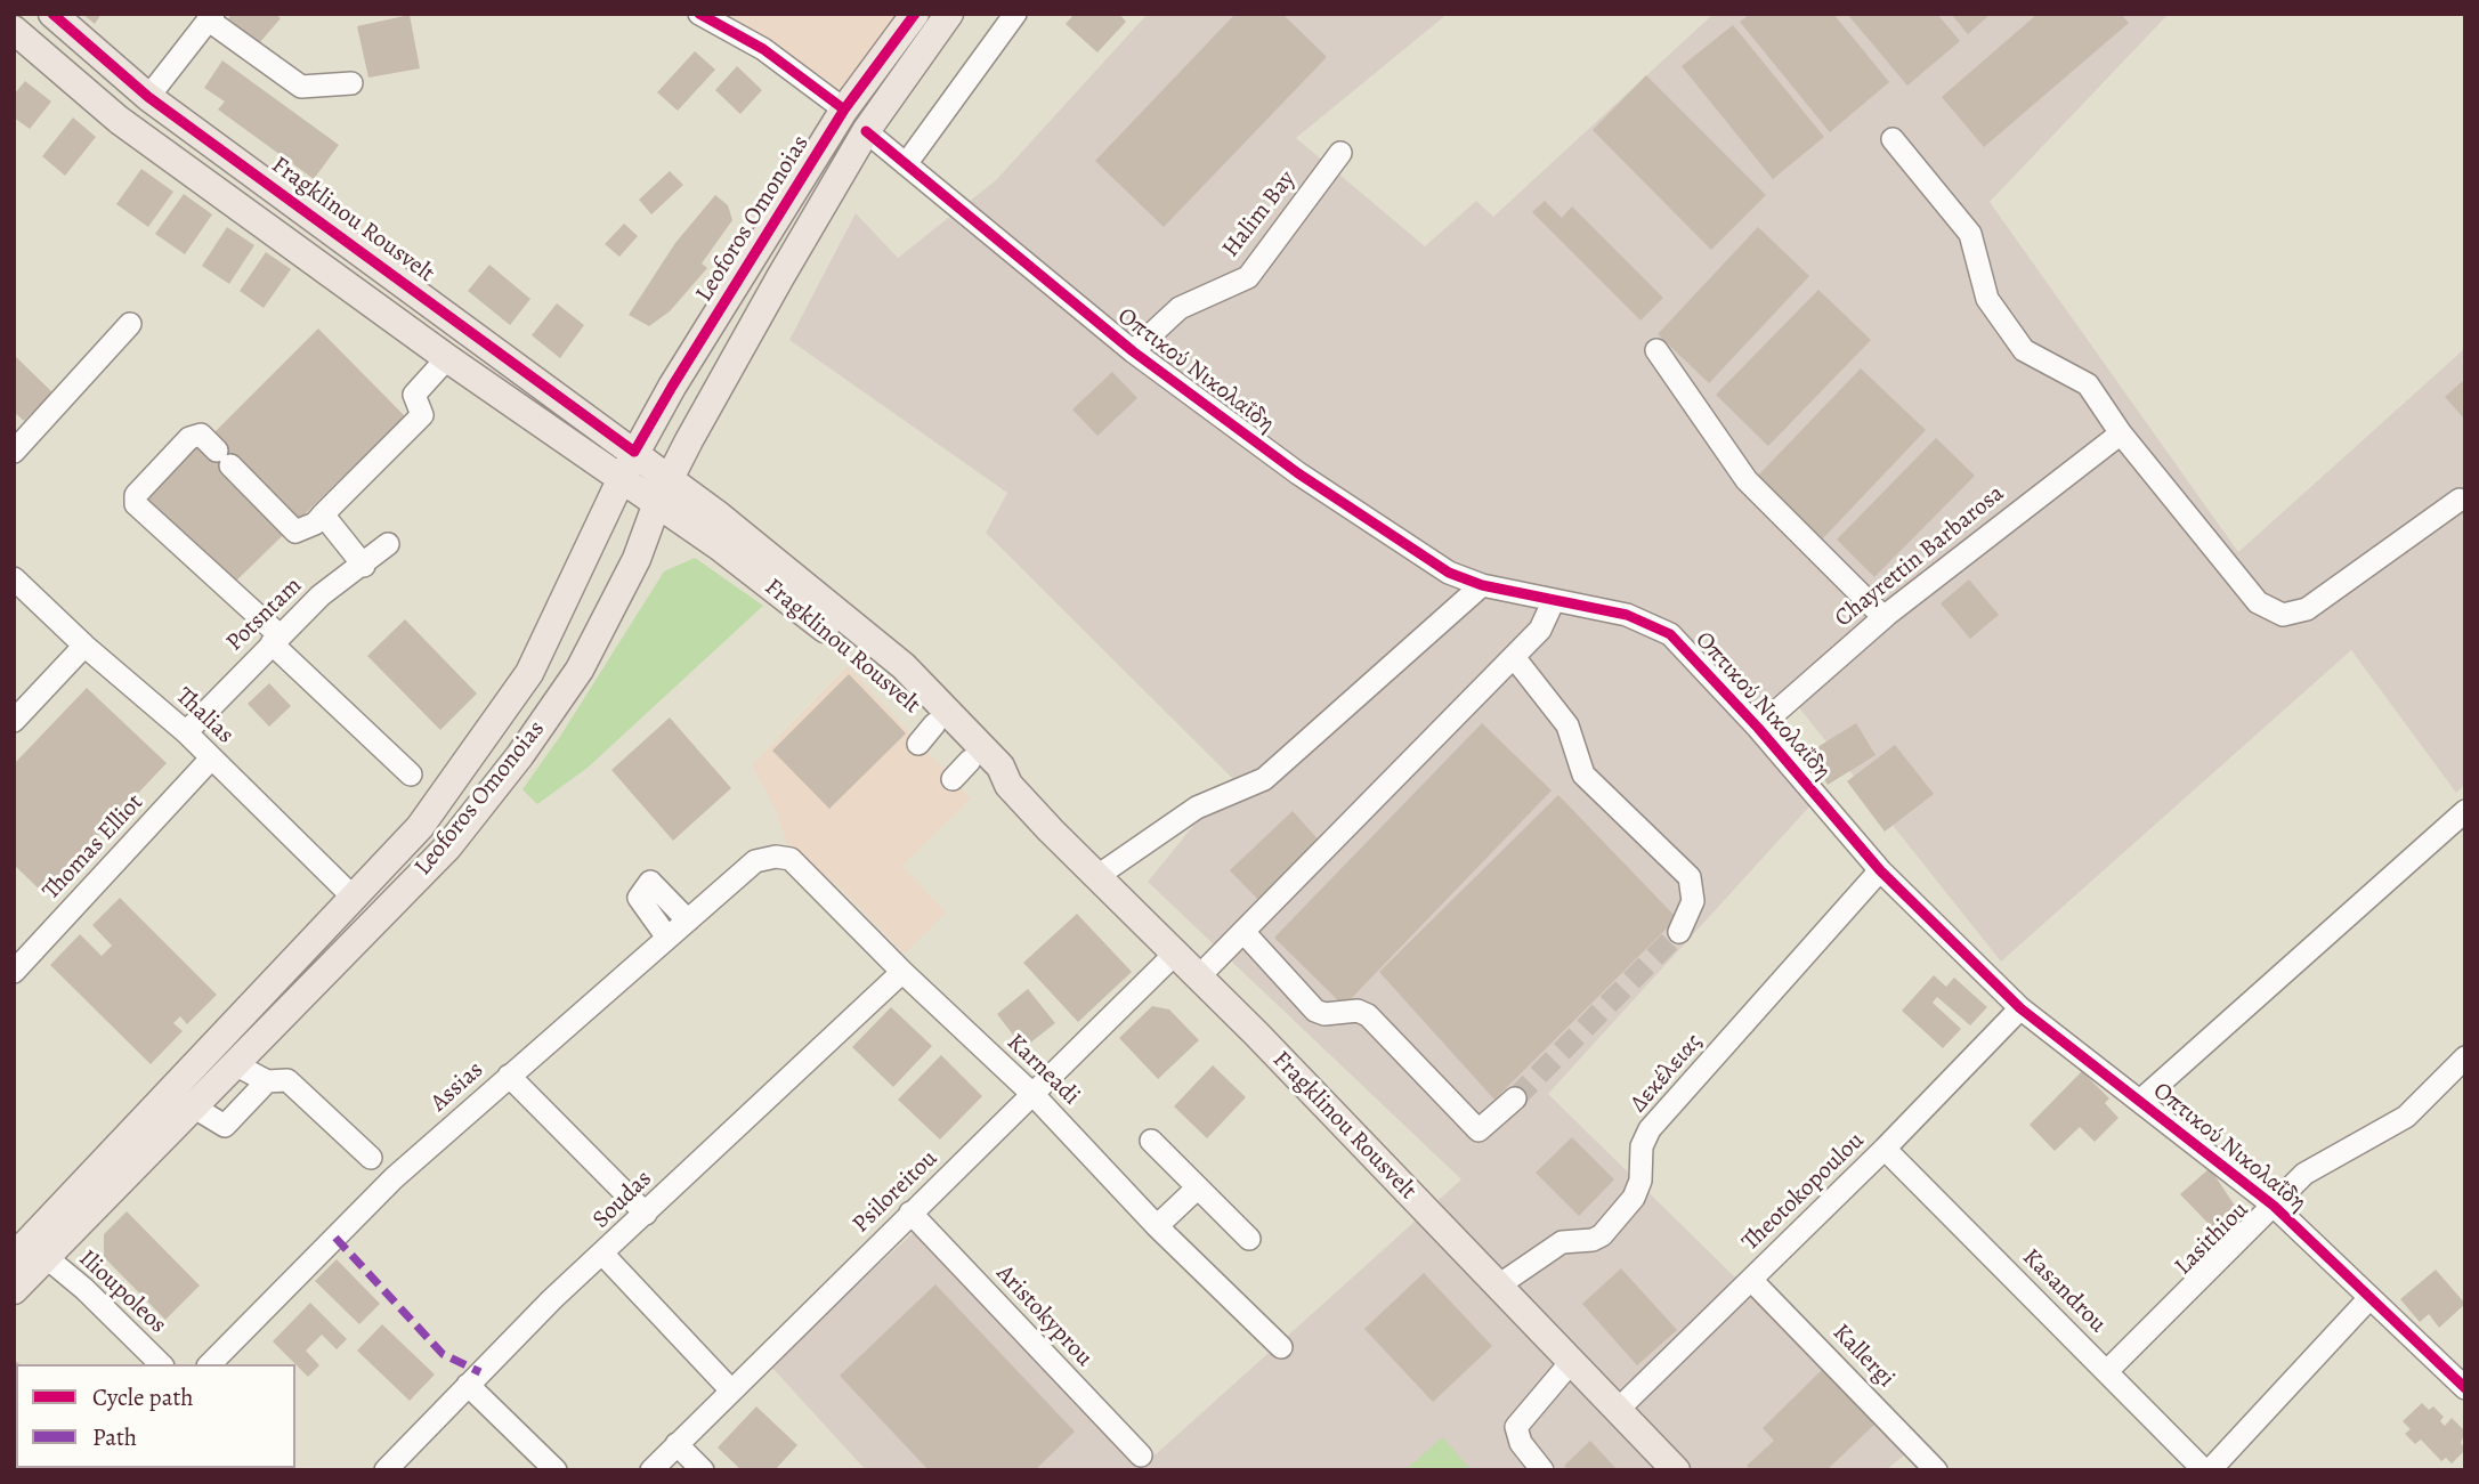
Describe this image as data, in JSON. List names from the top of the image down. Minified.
{"streets":{"main road":["Leoforos Omonoias","Fragklinou Rousvelt"],"street":["Halim Bay","Οπτικού Νικολαΐδη","Chayrettin Barbarosa","Potsntam","Thalias","Thomas Elliot","Karneadi","Δεκέλειας","Assias","Psiloreitou","Theotokopoulou","Soudas","Lasithiou","Kasandrou","Ilioupoleos","Aristokyprou","Kallergi"]},"crossings":[["Halim Bay","Οπτικού Νικολαΐδη"],["Leoforos Omonoias","Fragklinou Rousvelt"],["Leoforos Omonoias","Οπτικού Νικολαΐδη"],["Leoforos Omonoias","Thalias"],["Leoforos Omonoias","Ilioupoleos"],["Fragklinou Rousvelt","Δεκέλειας"],["Fragklinou Rousvelt","Psiloreitou"],["Fragklinou Rousvelt","Theotokopoulou"],["Οπτικού Νικολαΐδη","Chayrettin Barbarosa"],["Οπτικού Νικολαΐδη","Δεκέλειας"],["Οπτικού Νικολαΐδη","Theotokopoulou"],["Οπτικού Νικολαΐδη","Lasithiou"],["Potsntam","Thalias"],["Thalias","Thomas Elliot"],["Karneadi","Assias"],["Karneadi","Psiloreitou"],["Karneadi","Soudas"],["Psiloreitou","Aristokyprou"],["Theotokopoulou","Kasandrou"],["Theotokopoulou","Kallergi"],["Lasithiou","Kasandrou"]],"legend":["Cycle path","Path"]}
